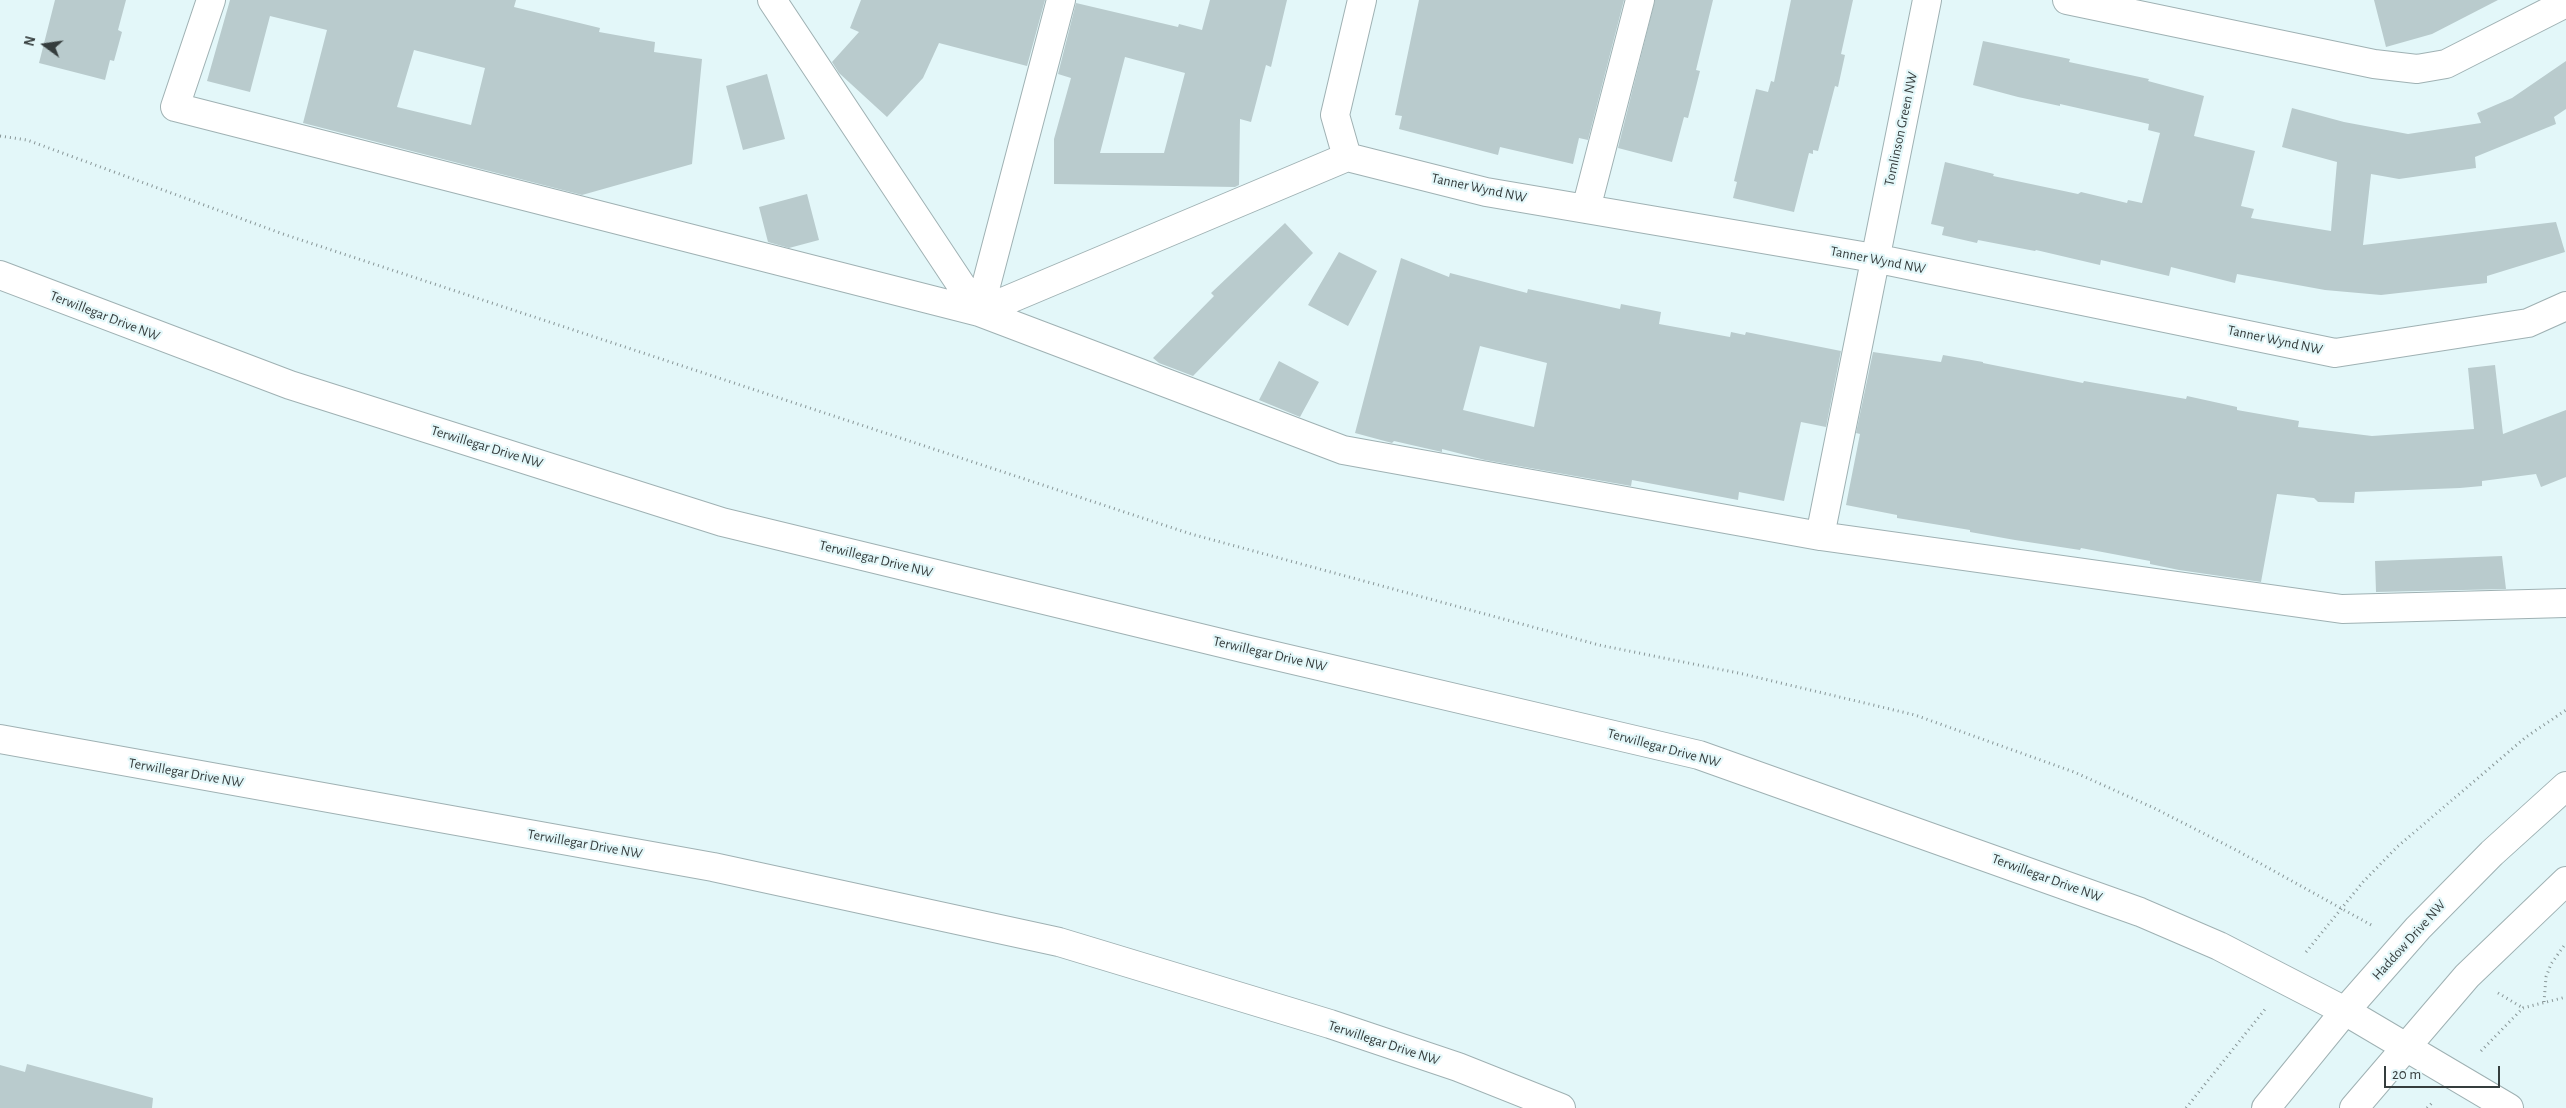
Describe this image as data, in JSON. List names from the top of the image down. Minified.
{"streets":{"main road":["Tomlinson Green NW","Tanner Wynd NW","Terwillegar Drive NW","Haddow Drive NW"]},"crossings":[["Tomlinson Green NW","Tanner Wynd NW"],["Terwillegar Drive NW","Haddow Drive NW"]],"scale_bar":"20 m","north":"left"}
